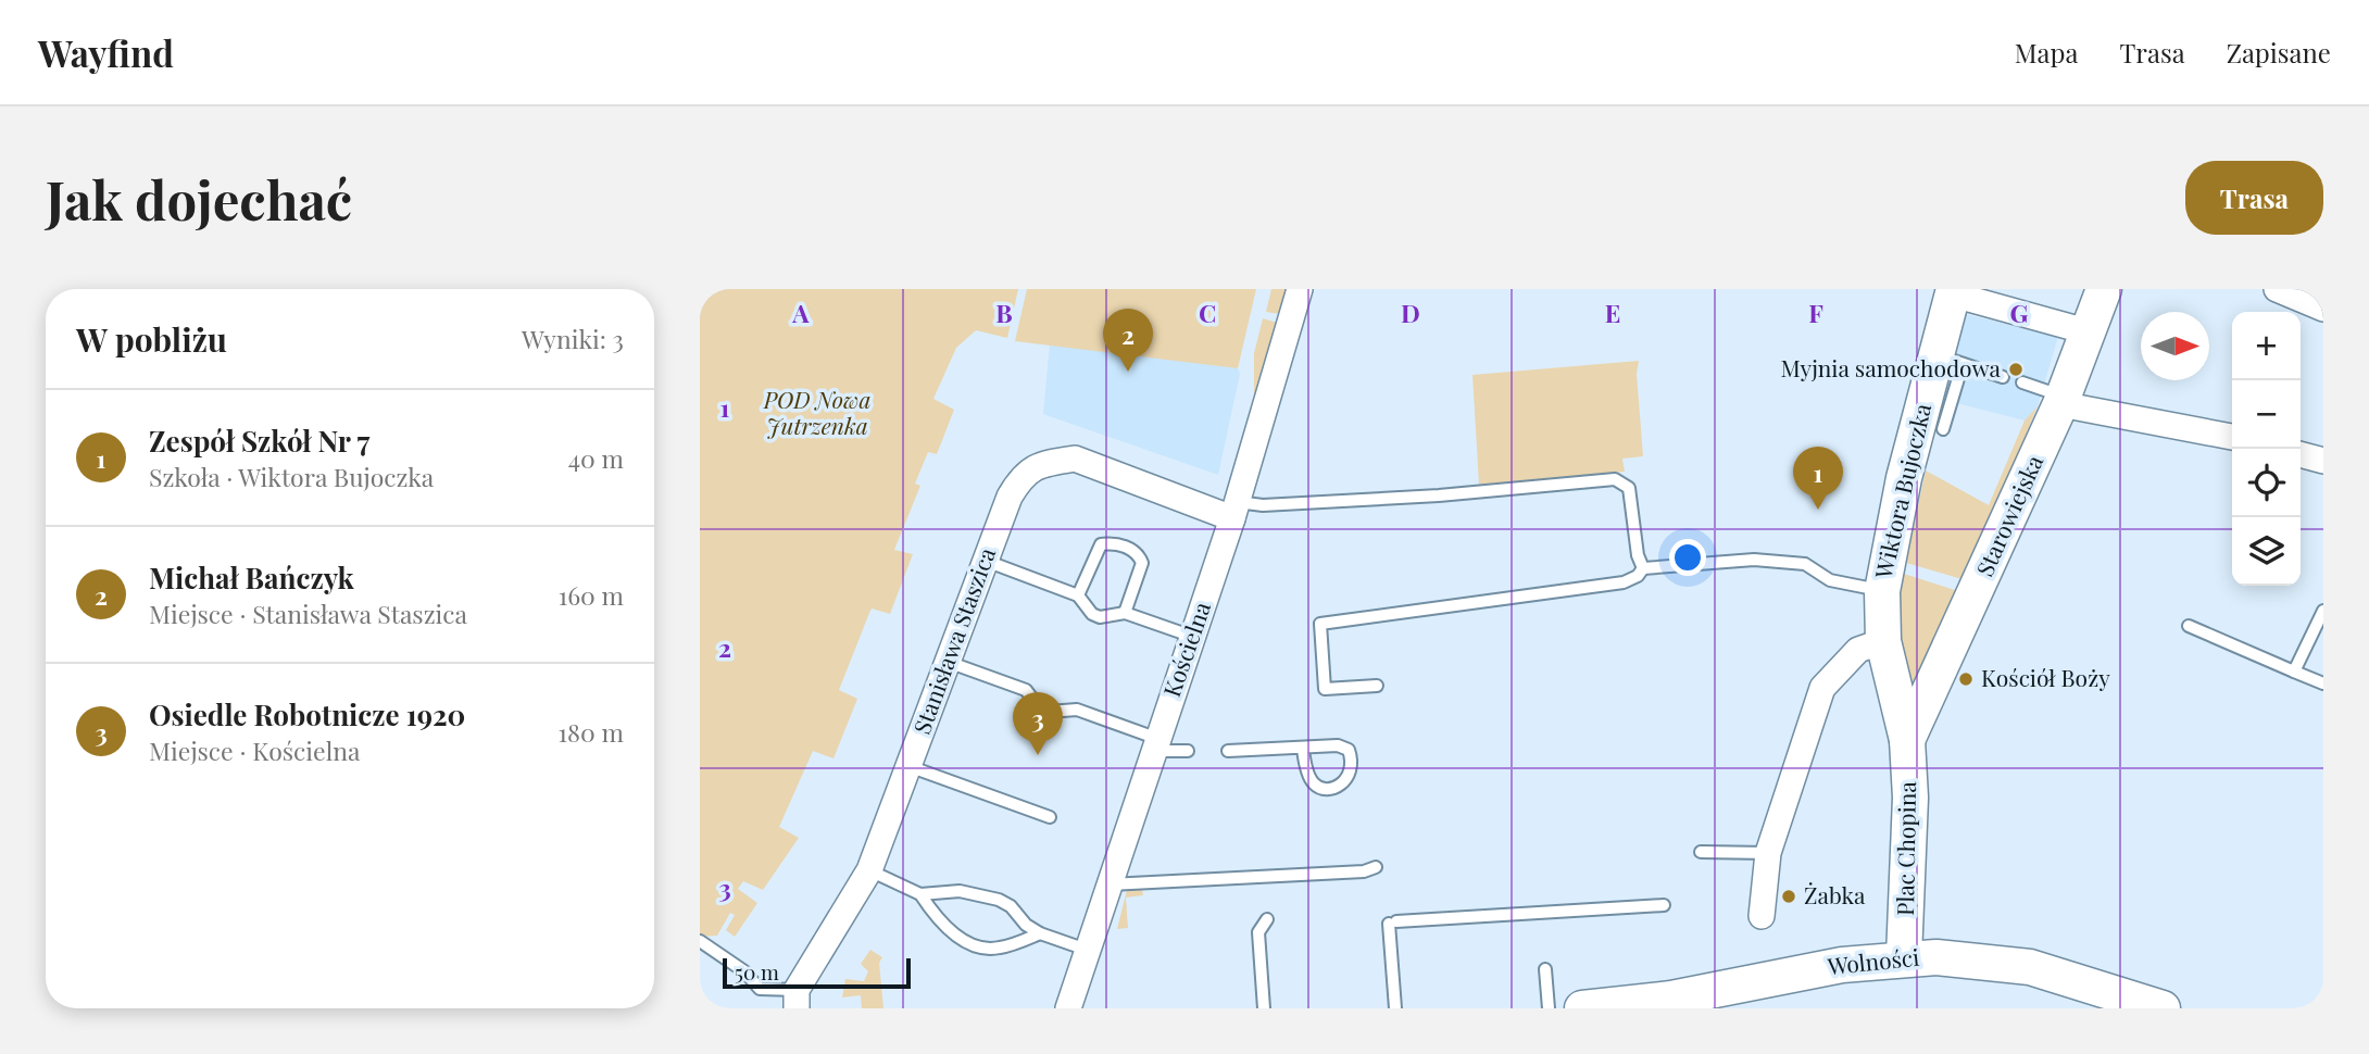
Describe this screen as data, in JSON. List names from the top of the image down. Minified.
{"streets":{"street":["Wiktora Bujoczka","Starowiejska","Stanisława Staszica","Kościelna","Plac Chopina","Wolności"]},"crossings":[["Wiktora Bujoczka","Starowiejska"],["Wiktora Bujoczka","Plac Chopina"],["Starowiejska","Plac Chopina"],["Stanisława Staszica","Kościelna"],["Plac Chopina","Wolności"]],"parks":["POD Nowa Jutrzenka"],"places":["Myjnia samochodowa","Kościół Boży","Żabka"],"scale_bar":"50 m","north":"right","page":{"header":"Wayfind","nav":["Mapa","Trasa","Zapisane"],"buttons":"Trasa","title":"Jak dojechać","heading":["W pobliżu","Wyniki: 3"],"pins":["2","1","3"],"map_buttons":["+","−"],"list":[{"mark":"1","name":"Zespół Szkół Nr 7","note":"Szkoła · Wiktora Bujoczka","value":"40 m"},{"mark":"2","name":"Michał Bańczyk","note":"Miejsce · Stanisława Staszica","value":"160 m"},{"mark":"3","name":"Osiedle Robotnicze 1920","note":"Miejsce · Kościelna","value":"180 m"}],"scale":"50 m"},"grid":{"columns":["A","B","C","D","E","F","G"],"rows":["1","2","3"]}}
